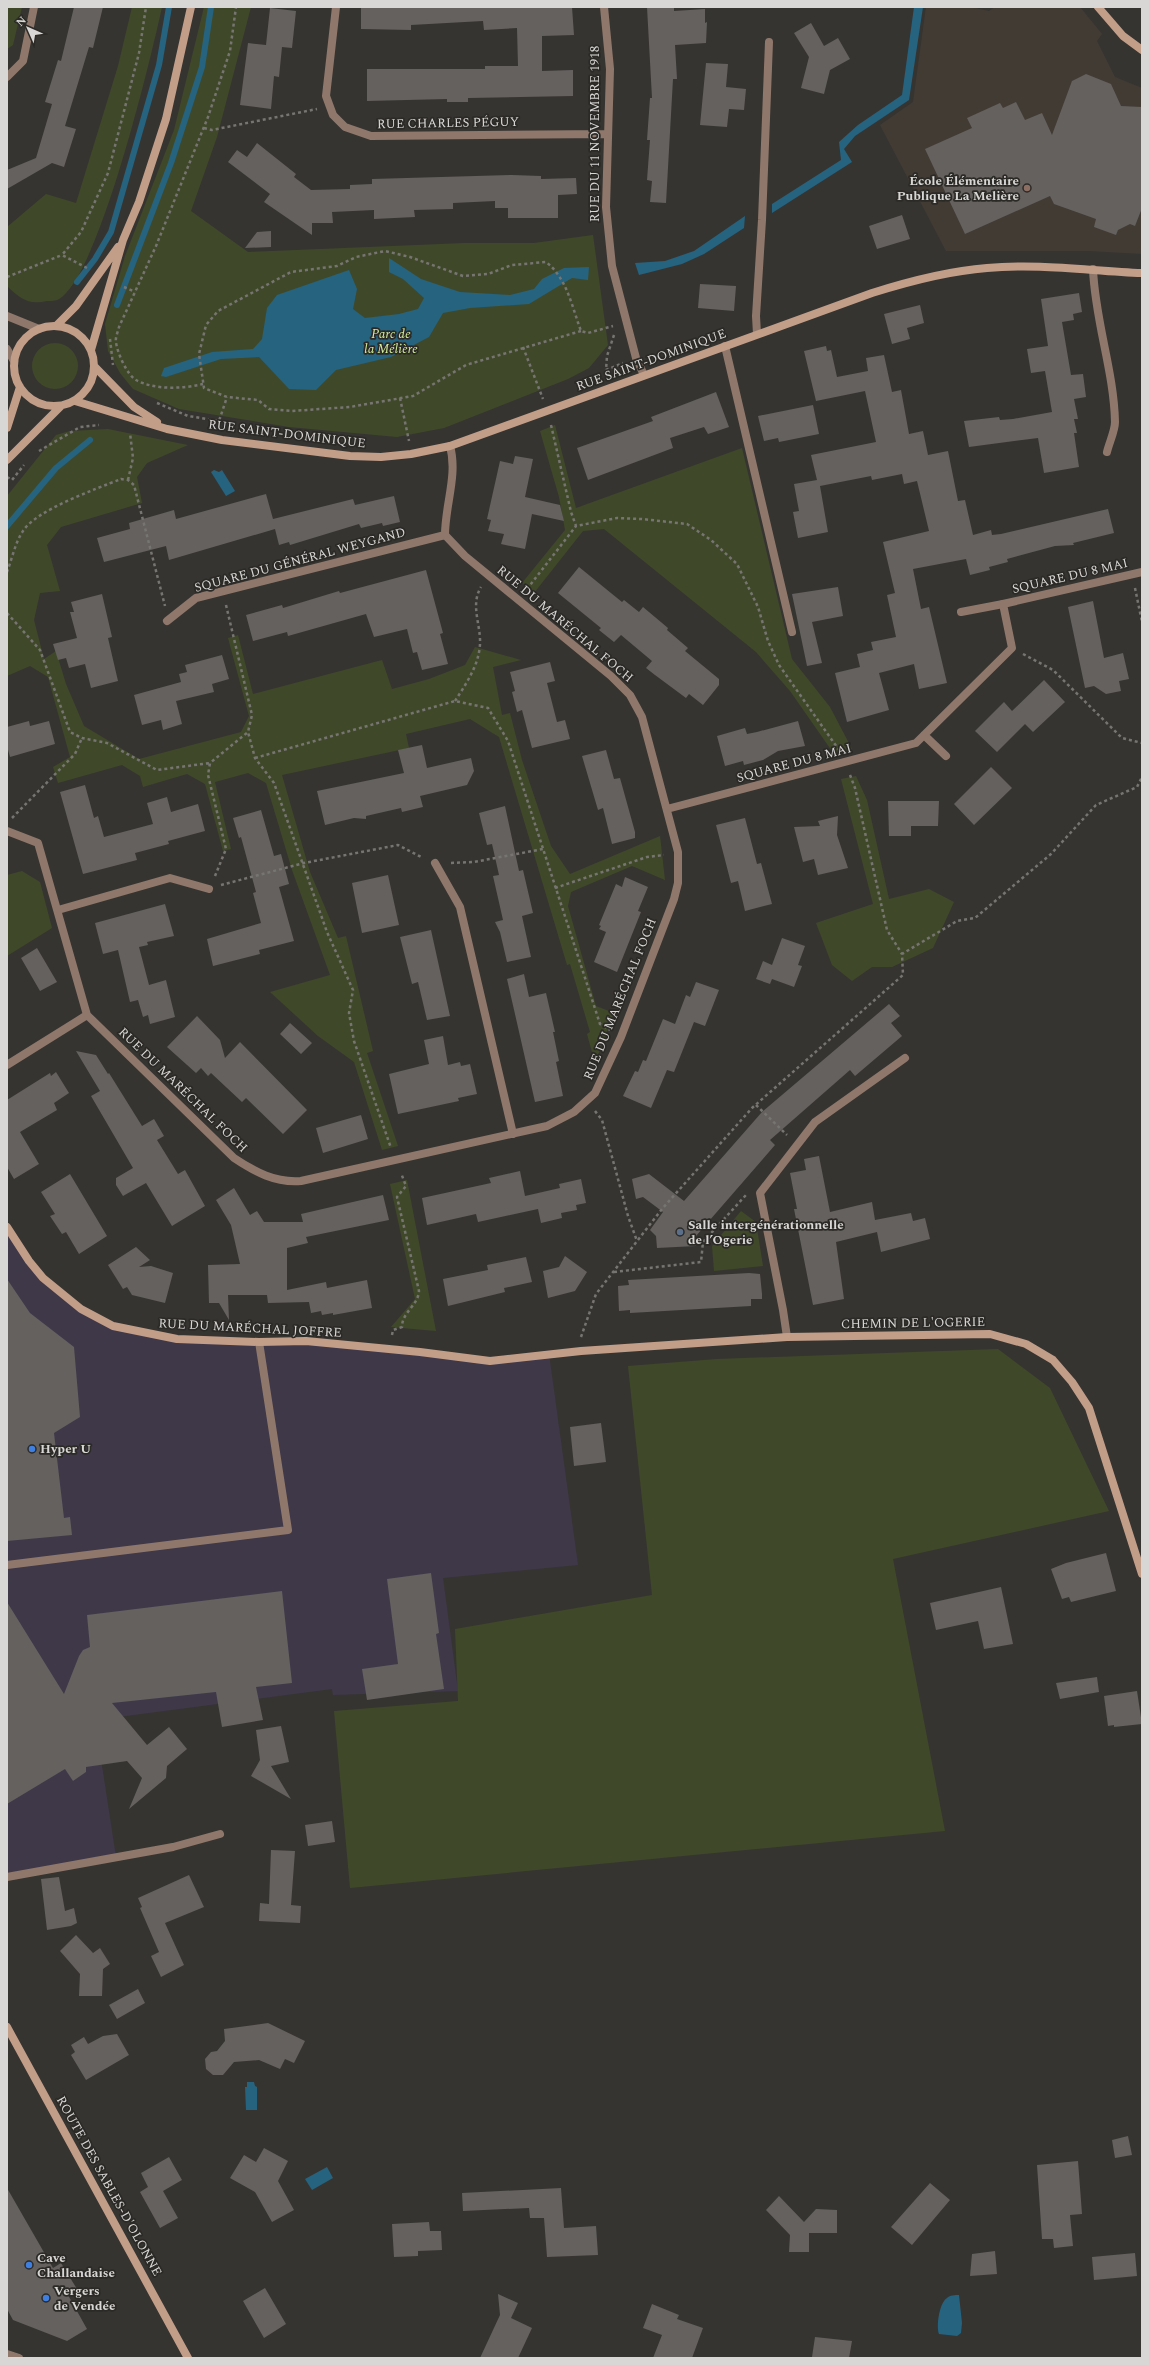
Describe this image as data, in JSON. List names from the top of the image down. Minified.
{"streets":{"street":["RUE CHARLES PÉGUY","RUE DU 11 NOVEMBRE 1918","RUE SAINT-DOMINIQUE","SQUARE DU GÉNÉRAL WEYGAND","SQUARE DU 8 MAI","RUE DU MARÉCHAL FOCH","CHEMIN DE L'OGERIE","RUE DU MARÉCHAL JOFFRE","ROUTE DES SABLES-D'OLONNE"]},"crossings":[["RUE CHARLES PÉGUY","RUE DU 11 NOVEMBRE 1918"],["RUE DU 11 NOVEMBRE 1918","RUE SAINT-DOMINIQUE"],["SQUARE DU GÉNÉRAL WEYGAND","RUE DU MARÉCHAL FOCH"],["SQUARE DU 8 MAI","RUE DU MARÉCHAL FOCH"],["CHEMIN DE L'OGERIE","RUE DU MARÉCHAL JOFFRE"]],"parks":["Parc de la Mélière"],"places":["École Élémentaire Publique La Melière","Salle intergénérationnelle de l’Ogerie","Hyper U","Cave Challandaise","Vergers de Vendée"],"north":"top left"}
